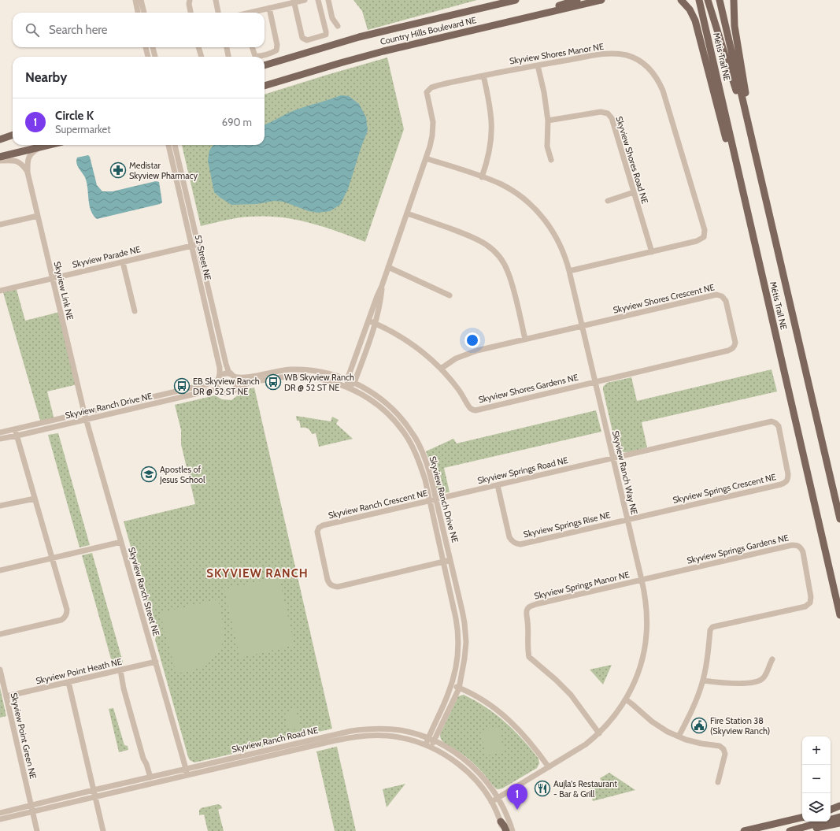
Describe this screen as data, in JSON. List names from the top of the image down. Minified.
{"streets":{"main road":["Country Hills Boulevard NE","Métis Trail NE"],"street":["Skyview Shores Manor NE","Skyview Shores Road NE","Skyview Parade NE","52 Street NE","Skyview Link NE","Skyview Shores Crescent NE","Skyview Shores Gardens NE","Skyview Ranch Drive NE","Skyview Springs Road NE","Skyview Ranch Way NE","Skyview Springs Crescent NE","Skyview Ranch Crescent NE","Skyview Springs Rise NE","Skyview Springs Gardens NE","Skyview Springs Manor NE","Skyview Ranch Street NE","Skyview Point Heath NE","Skyview Point Green NE","Skyview Ranch Road NE"]},"crossings":[["Skyview Shores Manor NE","Skyview Shores Road NE"],["Skyview Shores Manor NE","Skyview Shores Gardens NE"],["Skyview Shores Manor NE","Skyview Ranch Drive NE"],["Skyview Shores Manor NE","Skyview Ranch Way NE"],["Skyview Parade NE","52 Street NE"],["Skyview Parade NE","Skyview Link NE"],["52 Street NE","Skyview Ranch Drive NE"],["Skyview Link NE","Skyview Ranch Drive NE"],["Skyview Link NE","Skyview Ranch Street NE"],["Skyview Shores Crescent NE","Skyview Shores Gardens NE"],["Skyview Shores Crescent NE","Skyview Ranch Way NE"],["Skyview Shores Gardens NE","Skyview Ranch Way NE"],["Skyview Ranch Drive NE","Skyview Springs Road NE"],["Skyview Ranch Drive NE","Skyview Ranch Crescent NE"],["Skyview Ranch Drive NE","Skyview Ranch Street NE"],["Skyview Ranch Drive NE","Skyview Ranch Road NE"],["Skyview Springs Road NE","Skyview Ranch Way NE"],["Skyview Springs Road NE","Skyview Springs Crescent NE"],["Skyview Springs Road NE","Skyview Ranch Crescent NE"],["Skyview Springs Road NE","Skyview Springs Rise NE"],["Skyview Ranch Way NE","Skyview Springs Crescent NE"],["Skyview Ranch Way NE","Skyview Springs Rise NE"],["Skyview Ranch Way NE","Skyview Springs Gardens NE"],["Skyview Ranch Way NE","Skyview Springs Manor NE"],["Skyview Ranch Way NE","Skyview Ranch Road NE"],["Skyview Springs Crescent NE","Skyview Springs Rise NE"],["Skyview Springs Gardens NE","Skyview Springs Manor NE"],["Skyview Ranch Street NE","Skyview Point Heath NE"],["Skyview Ranch Street NE","Skyview Ranch Road NE"],["Skyview Point Heath NE","Skyview Point Green NE"],["Skyview Point Green NE","Skyview Ranch Road NE"]],"districts":["SKYVIEW RANCH"],"places":{"pharmacy":["Medistar Skyview Pharmacy"],"bus stop":["WB Skyview Ranch DR @ 52 ST NE","EB Skyview Ranch DR @ 52 ST NE"],"school or university":["Apostles of Jesus School"],"public building":["Fire Station 38 (Skyview Ranch)"],"restaurant":["Aujla's Restaurant - Bar & Grill"]},"page":{"search":"Search here","heading":"Nearby","list":[{"mark":"1","name":"Circle K","note":"Supermarket","value":"690 m"}],"map_buttons":["+","−"],"pins":"1"}}
